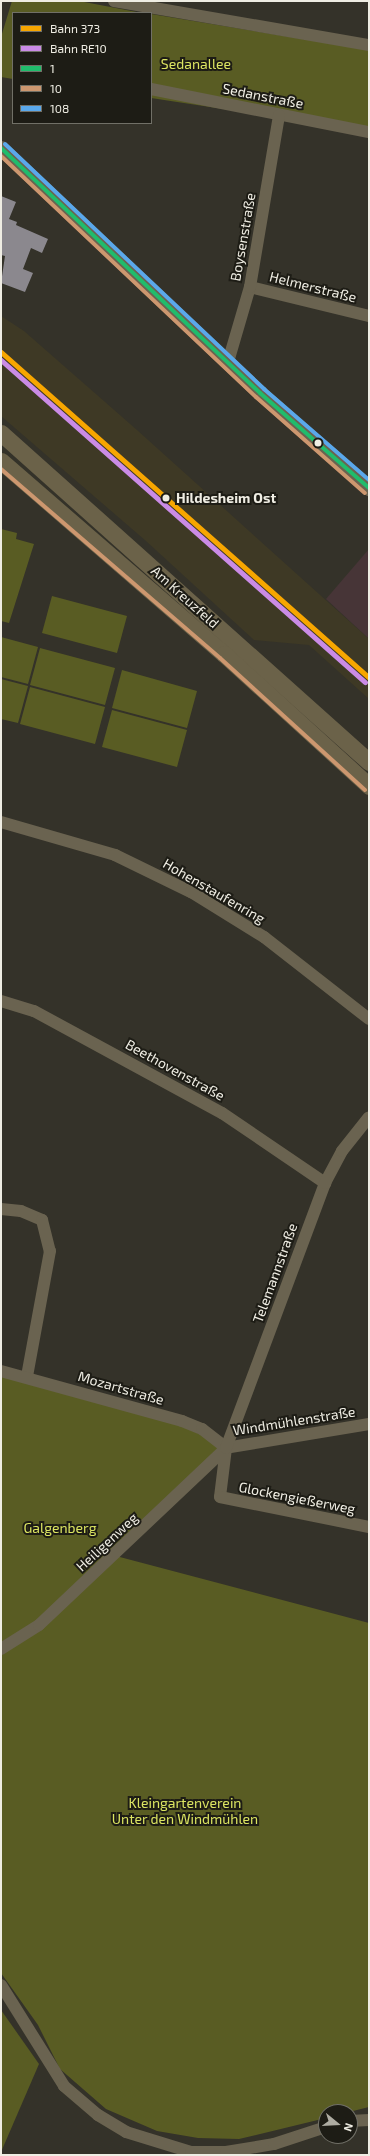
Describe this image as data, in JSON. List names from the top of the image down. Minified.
{"streets":{"main road":["Am Kreuzfeld"],"street":["Sedanstraße","Boysenstraße","Helmerstraße","Hohenstaufenring","Beethovenstraße","Telemannstraße","Mozartstraße","Windmühlenstraße","Glockengießerweg","Heiligenweg"]},"crossings":[["Sedanstraße","Boysenstraße"],["Boysenstraße","Helmerstraße"],["Beethovenstraße","Telemannstraße"],["Telemannstraße","Mozartstraße"],["Telemannstraße","Windmühlenstraße"],["Telemannstraße","Heiligenweg"],["Mozartstraße","Windmühlenstraße"],["Mozartstraße","Heiligenweg"],["Windmühlenstraße","Glockengießerweg"],["Windmühlenstraße","Heiligenweg"]],"parks":["Sedanallee","Galgenberg","Kleingartenverein Unter den Windmühlen"],"places":["Hildesheim Ost"],"lines":["transit line 108","transit line 1","transit line 10","rail line 373","rail line RE10"],"legend":["Bahn 373","Bahn RE10","1","10","108"],"north":"right"}
